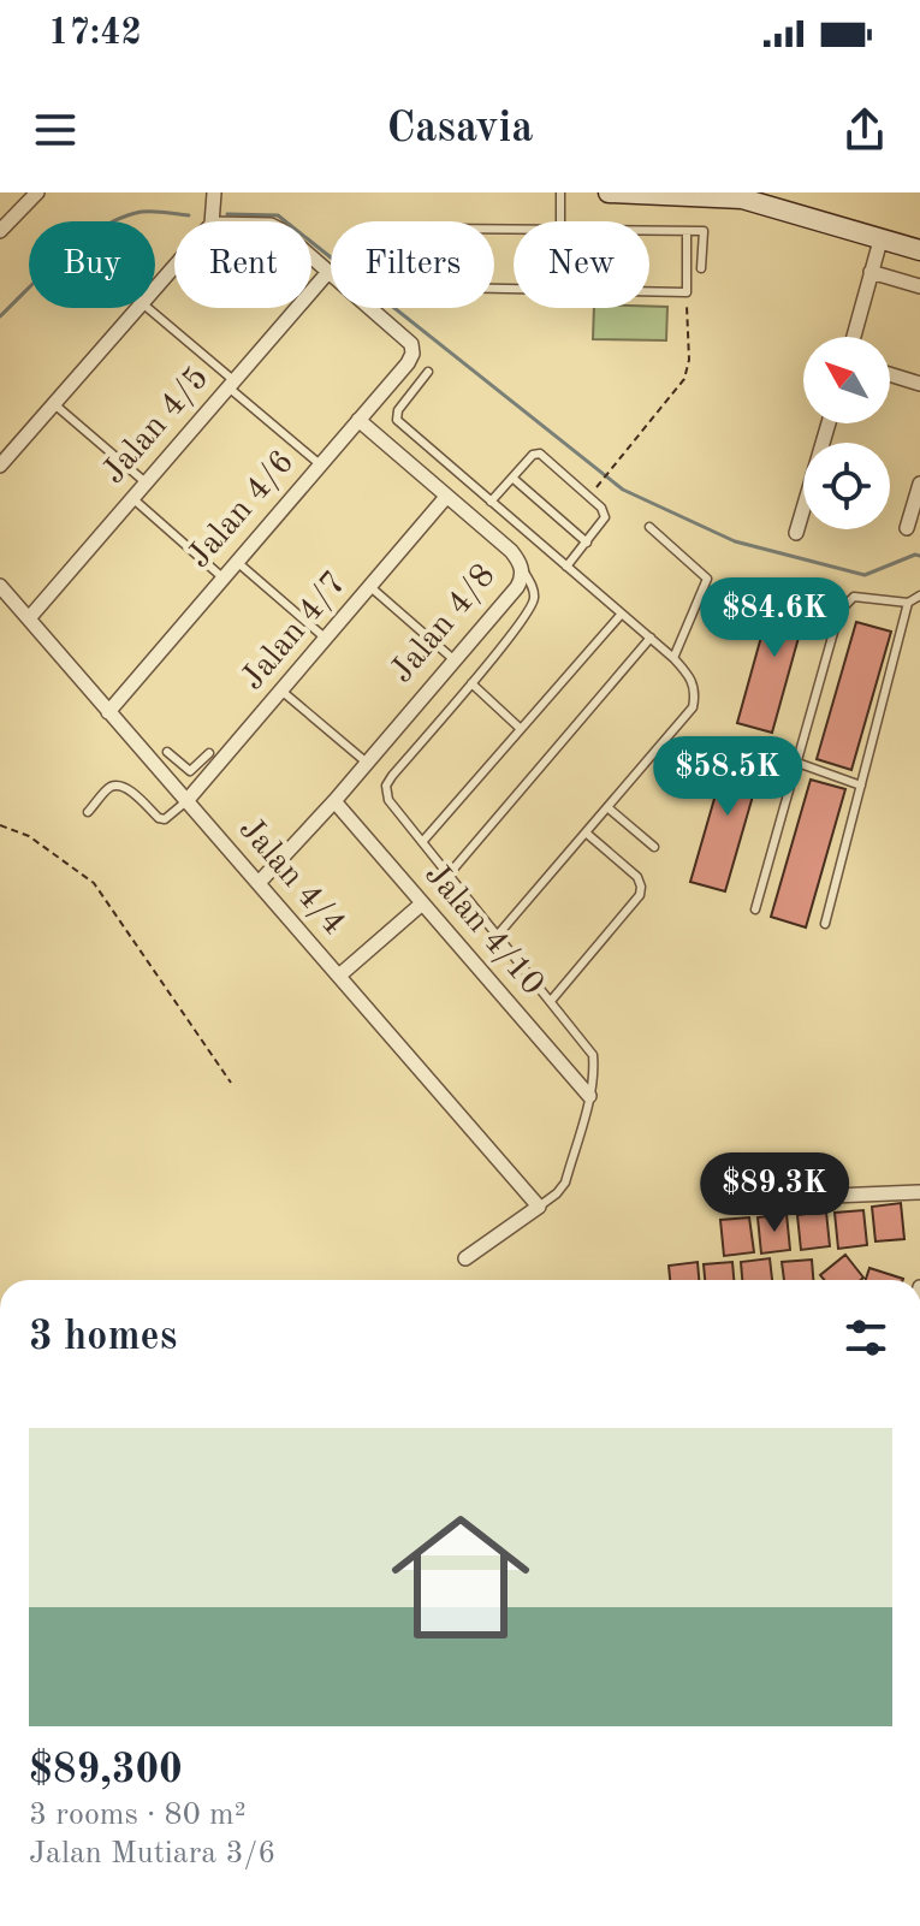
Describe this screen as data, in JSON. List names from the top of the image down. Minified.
{"streets":{"street":["Jalan 4/5","Jalan 4/6","Jalan 4/8","Jalan 4/7","Jalan 4/4","Jalan 4/10"]},"crossings":[["Jalan 4/5","Jalan 4/6"],["Jalan 4/5","Jalan 4/4"],["Jalan 4/6","Jalan 4/8"],["Jalan 4/6","Jalan 4/4"],["Jalan 4/8","Jalan 4/7"],["Jalan 4/8","Jalan 4/4"],["Jalan 4/8","Jalan 4/10"],["Jalan 4/7","Jalan 4/4"]],"north":"top left","page":{"status":"17:42","header":"Casavia","chip":["Buy","Rent","Filters","New"],"price":["$84.6K","$58.5K","$89.3K"],"heading":"3 homes","list":[{"name":"$89,300","note":"3 rooms · 80 m² · Jalan Mutiara 3/6"}]}}
